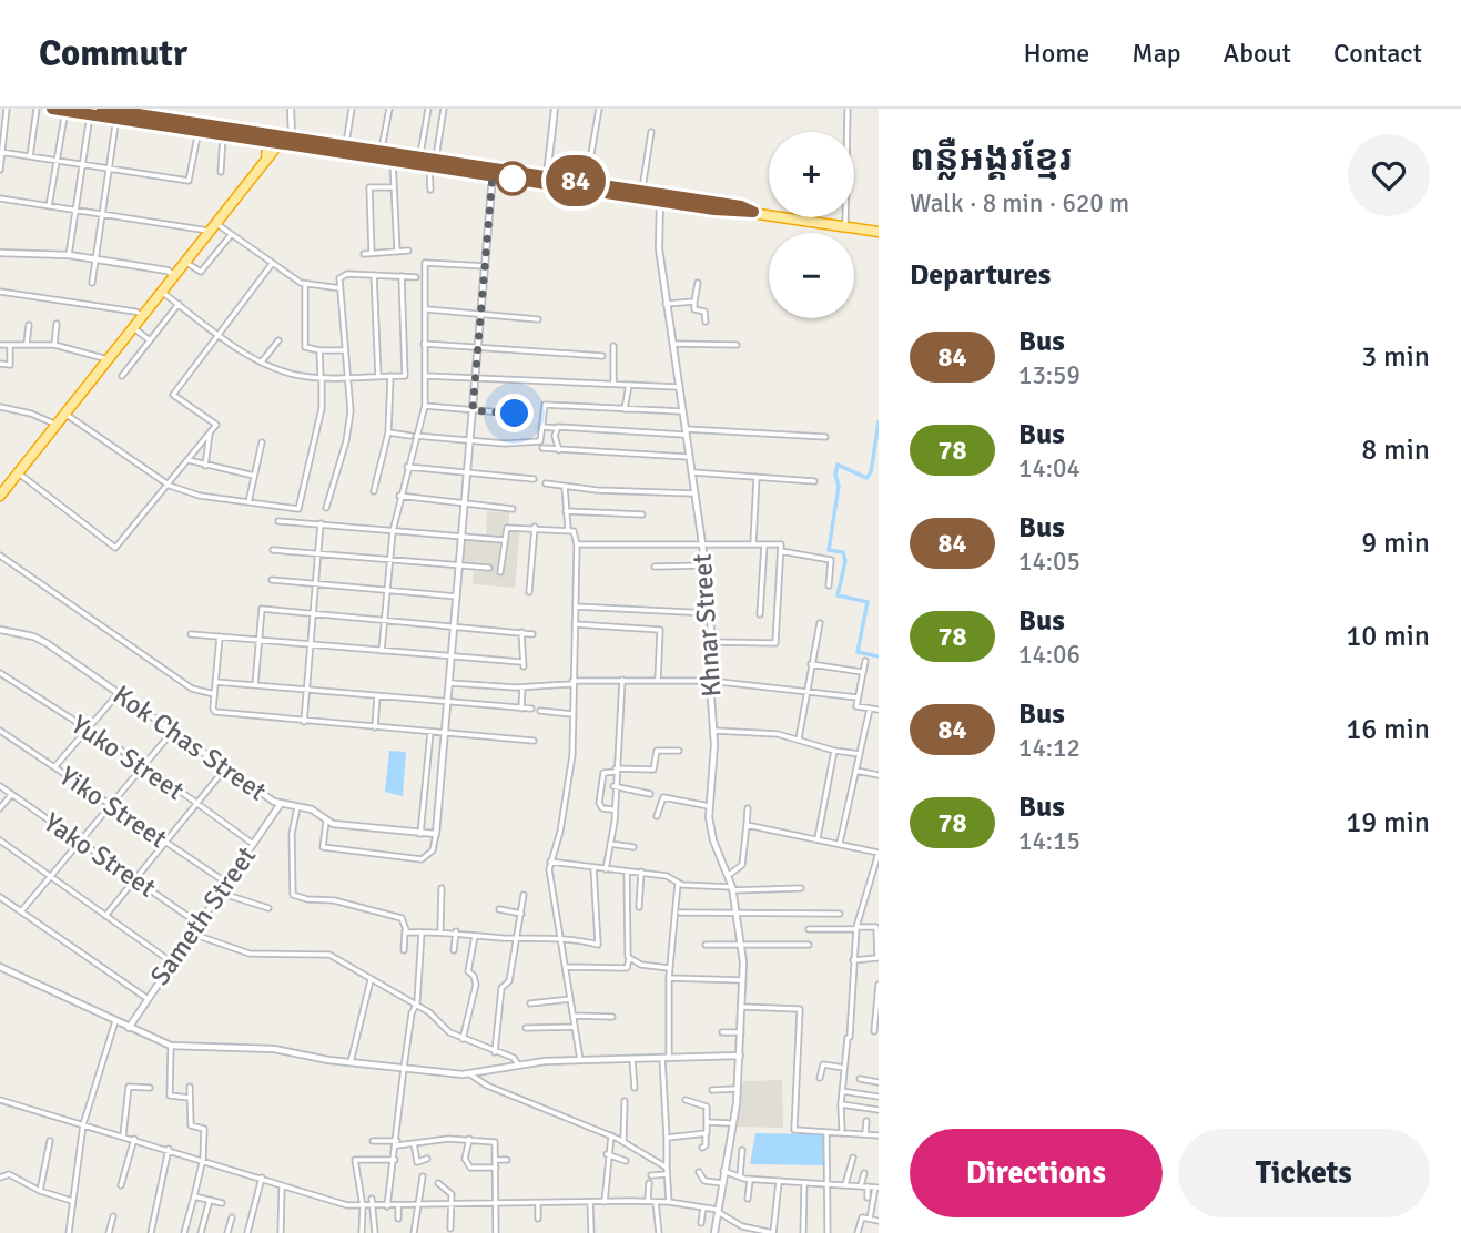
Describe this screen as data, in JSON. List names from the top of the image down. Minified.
{"streets":{"street":["Khnar Street","Kok Chas Street","Yuko Street","Yiko Street","Yako Street","Sameth Street"]},"crossings":[["Kok Chas Street","Sameth Street"],["Yuko Street","Sameth Street"],["Yiko Street","Sameth Street"],["Yako Street","Sameth Street"]],"lines":["bus line 84"],"page":{"header":"Commutr","nav":["Home","Map","About","Contact"],"on_map":"84","heading":[["ពន្លឺអង្គរខ្មែរ","Walk · 8 min · 620 m"],"Departures"],"map_buttons":["+","−"],"list":[{"mark":"84","name":"Bus","note":"13:59","value":"3 min"},{"mark":"78","name":"Bus","note":"14:04","value":"8 min"},{"mark":"84","name":"Bus","note":"14:05","value":"9 min"},{"mark":"78","name":"Bus","note":"14:06","value":"10 min"},{"mark":"84","name":"Bus","note":"14:12","value":"16 min"},{"mark":"78","name":"Bus","note":"14:15","value":"19 min"}],"buttons":["Directions","Tickets"]}}
